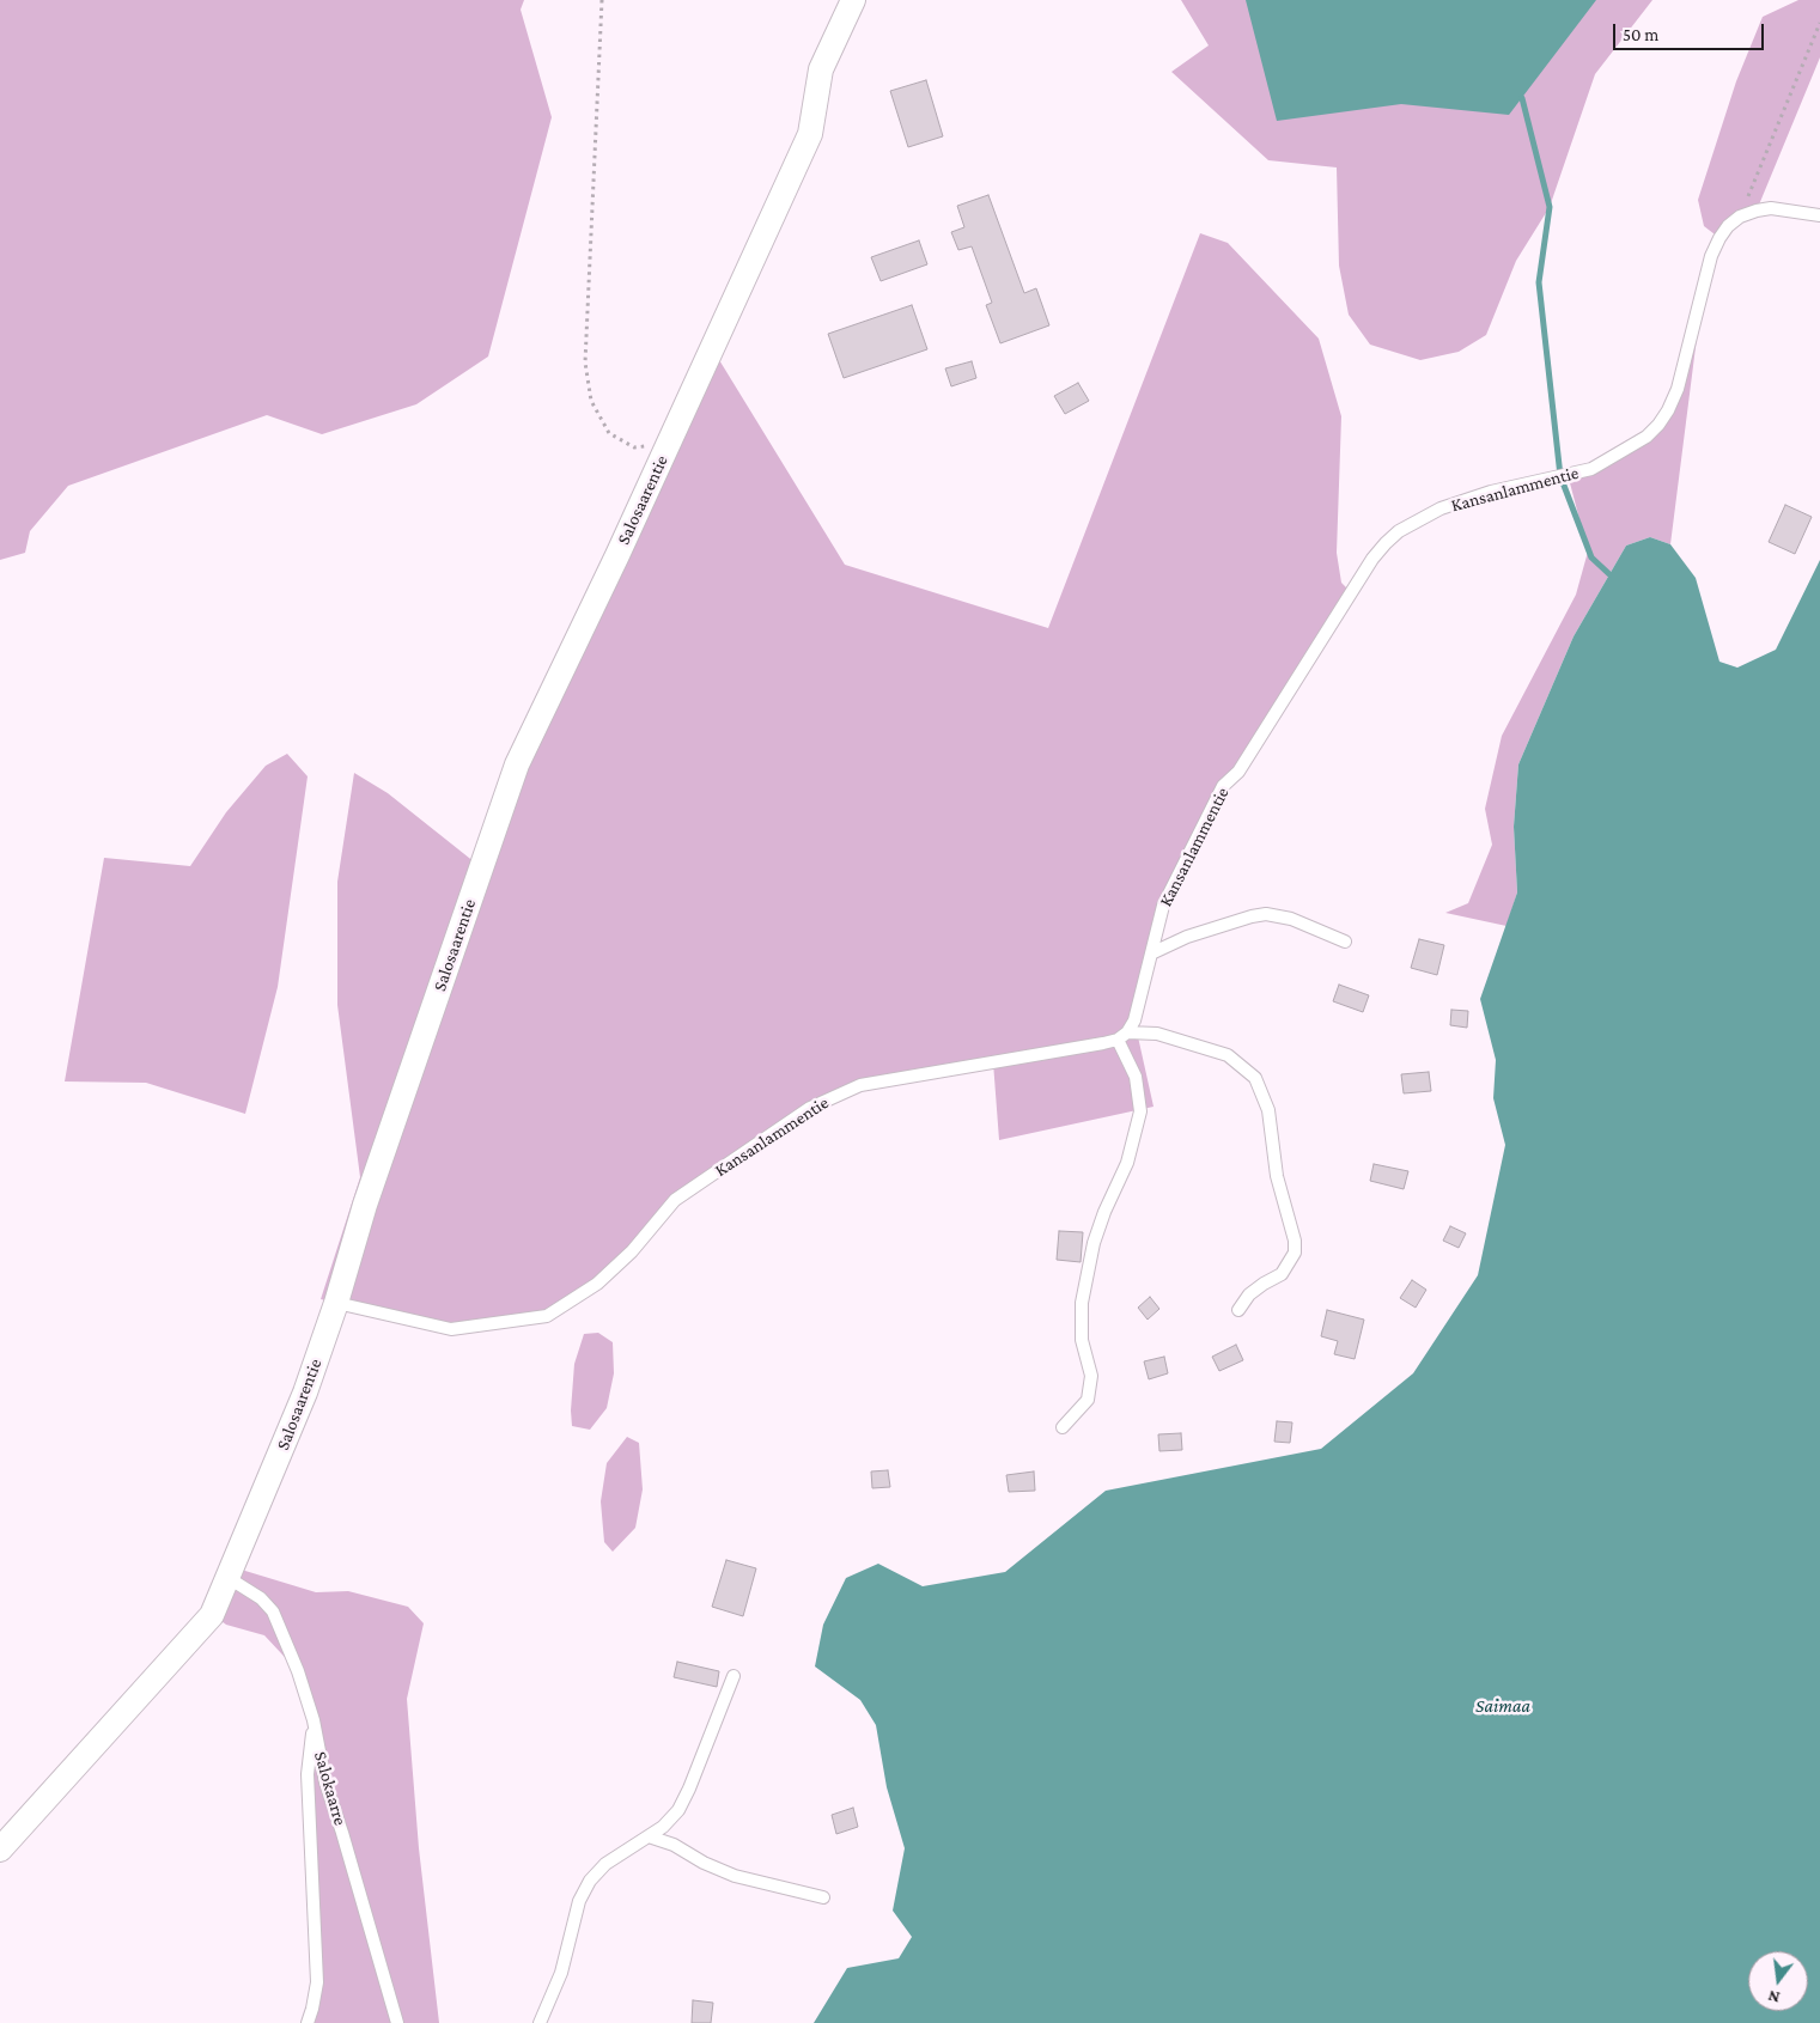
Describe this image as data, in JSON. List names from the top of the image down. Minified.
{"streets":{"street":["Salosaarentie"],"lane":["Kansanlammentie","Salokaarre"]},"crossings":[["Kansanlammentie","Salosaarentie"],["Salosaarentie","Salokaarre"]],"water":["Saimaa"],"scale_bar":"50 m","north":"bottom"}
